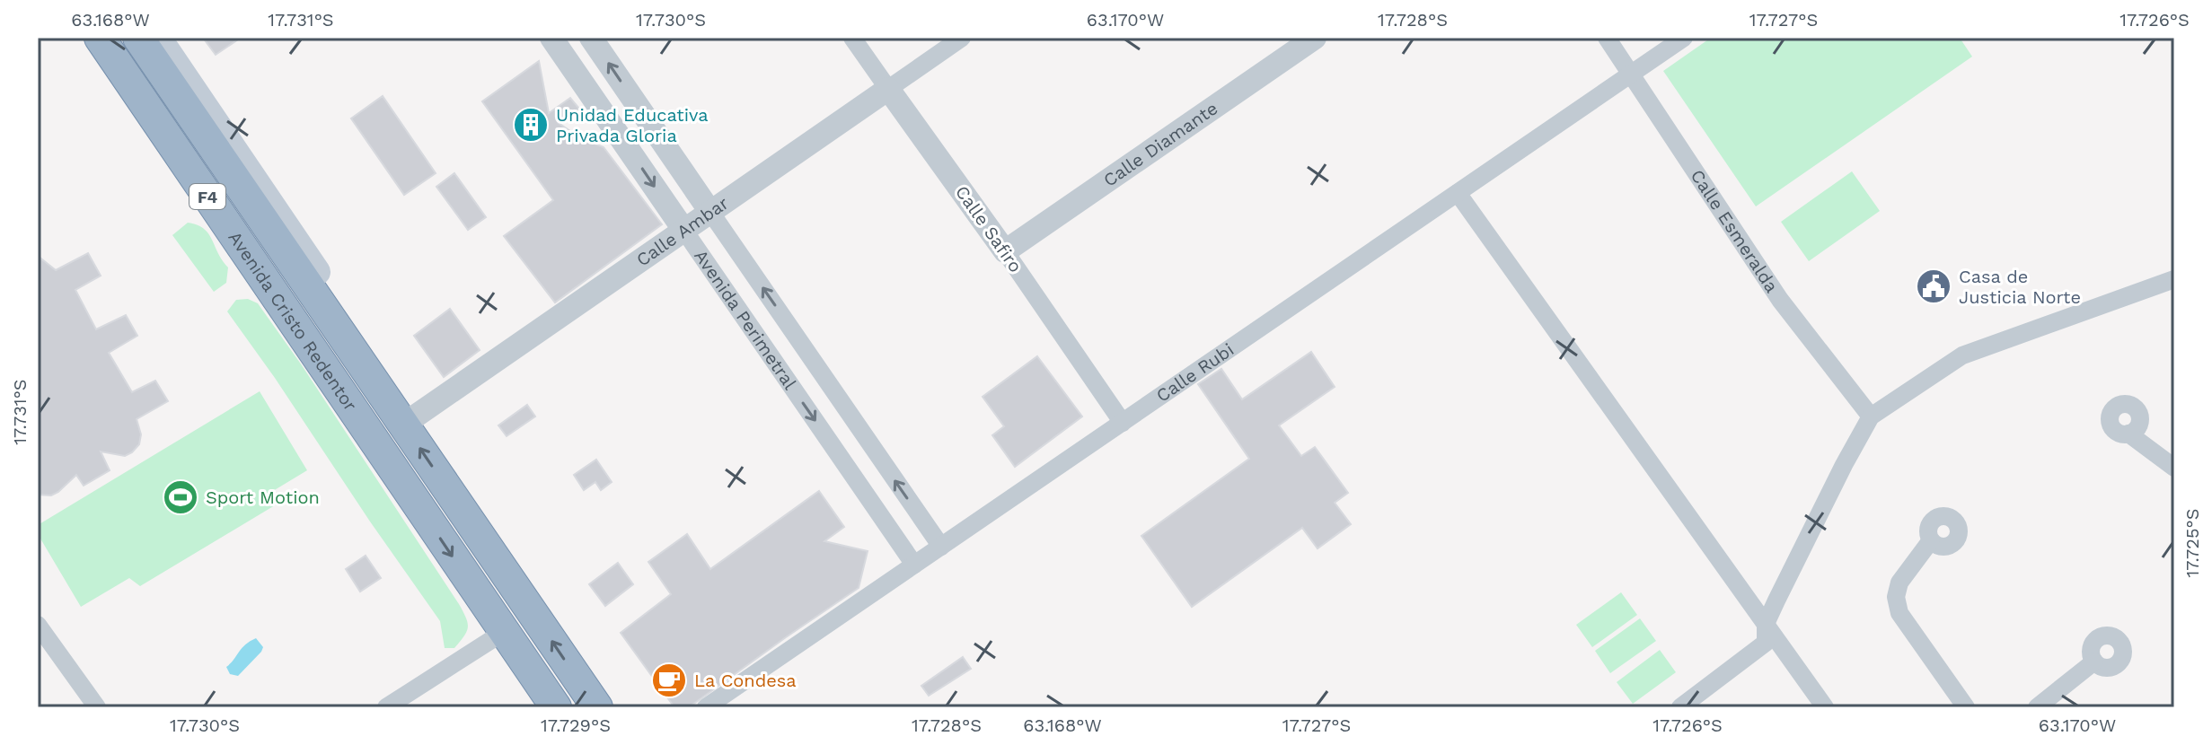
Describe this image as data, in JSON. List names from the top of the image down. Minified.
{"streets":{"highway":["F4","Avenida Cristo Redentor"],"street":["Calle Diamante","Calle Safiro","Calle Esmeralda","Calle Ambar","Avenida Perimetral","Calle Rubi"]},"crossings":[["Calle Diamante","Calle Safiro"],["Calle Safiro","Calle Ambar"],["Calle Safiro","Calle Rubi"],["Calle Esmeralda","Calle Rubi"],["Calle Ambar","Avenida Perimetral"],["Calle Ambar","Avenida Cristo Redentor"],["Avenida Perimetral","Calle Rubi"]],"places":{"building":["Unidad Educativa Privada Gloria"],"public building":["Casa de Justicia Norte"],"sports":["Sport Motion"],"cafe":["La Condesa"]},"coordinates":["63.168°W","17.731°S","17.730°S","63.170°W","17.728°S","17.727°S","17.726°S","17.725°S","17.729°S"]}
